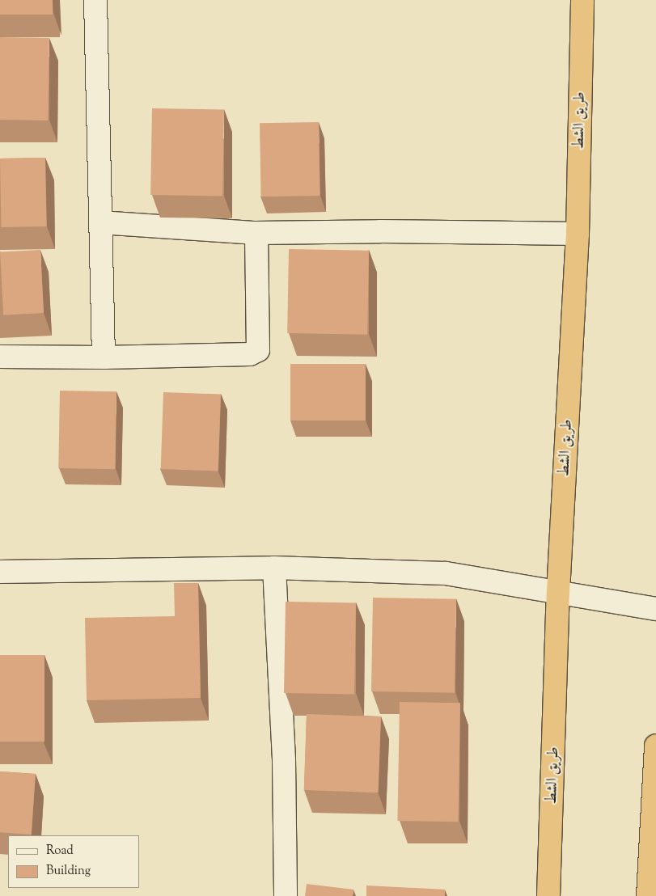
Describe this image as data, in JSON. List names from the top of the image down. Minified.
{"streets":{"highway":["طريق الشط"]},"legend":["Road","Building"]}
